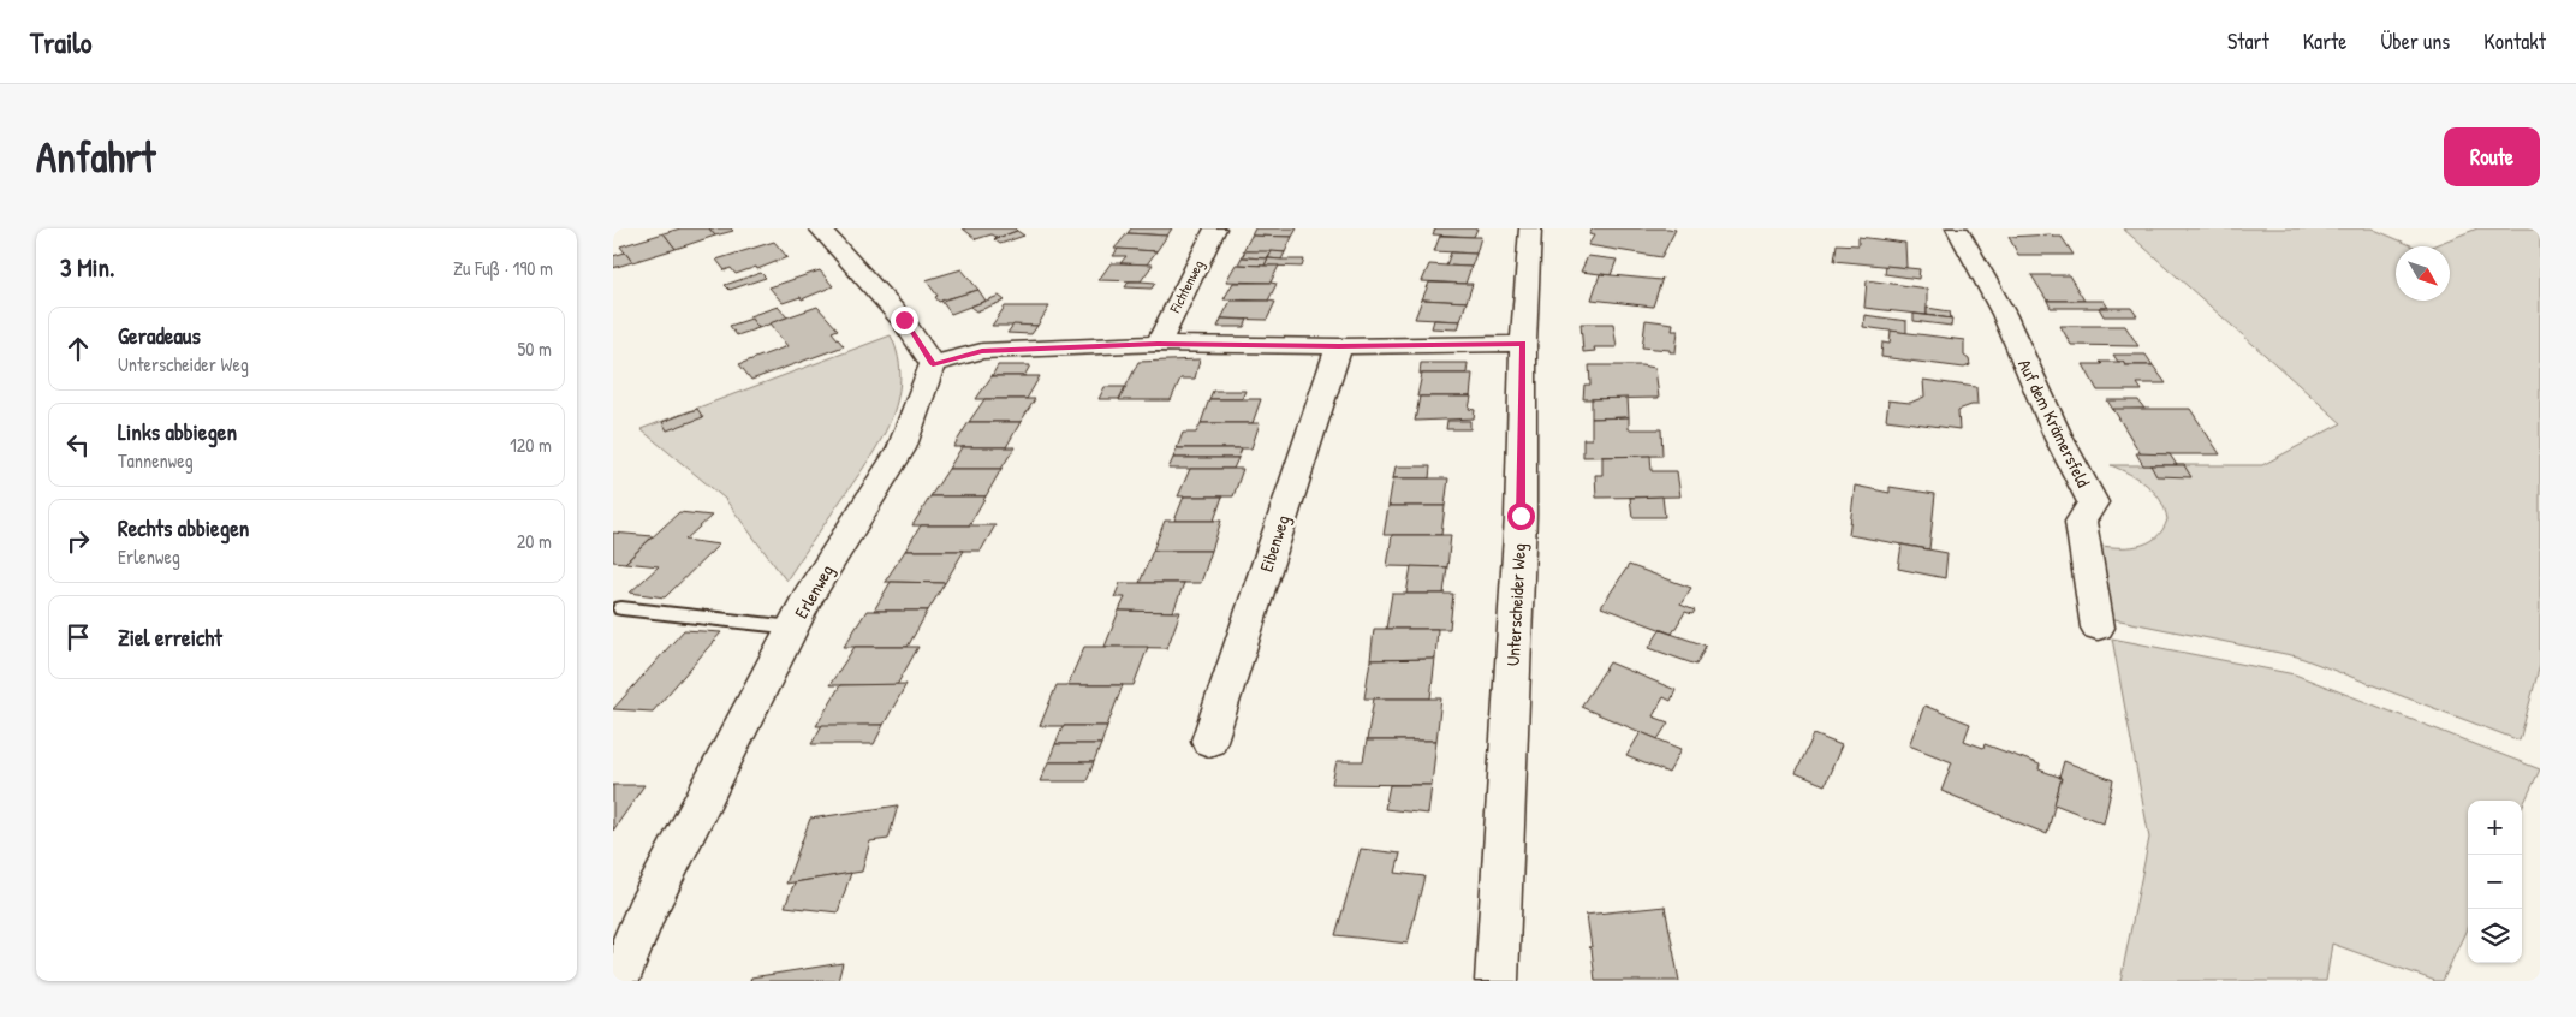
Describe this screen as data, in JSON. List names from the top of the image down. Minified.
{"streets":{"street":["Fichtenweg","Auf dem Krämersfeld","Eibenweg","Erlenweg","Unterscheider Weg"]},"north":"bottom right","page":{"header":"Trailo","nav":["Start","Karte","Über uns","Kontakt"],"buttons":"Route","title":"Anfahrt","heading":["3 Min.","Zu Fuß · 190 m"],"list":[["Geradeaus","Unterscheider Weg","50 m"],["Links abbiegen","Tannenweg","120 m"],["Rechts abbiegen","Erlenweg","20 m"],"Ziel erreicht"],"map_buttons":["+","−"]}}
